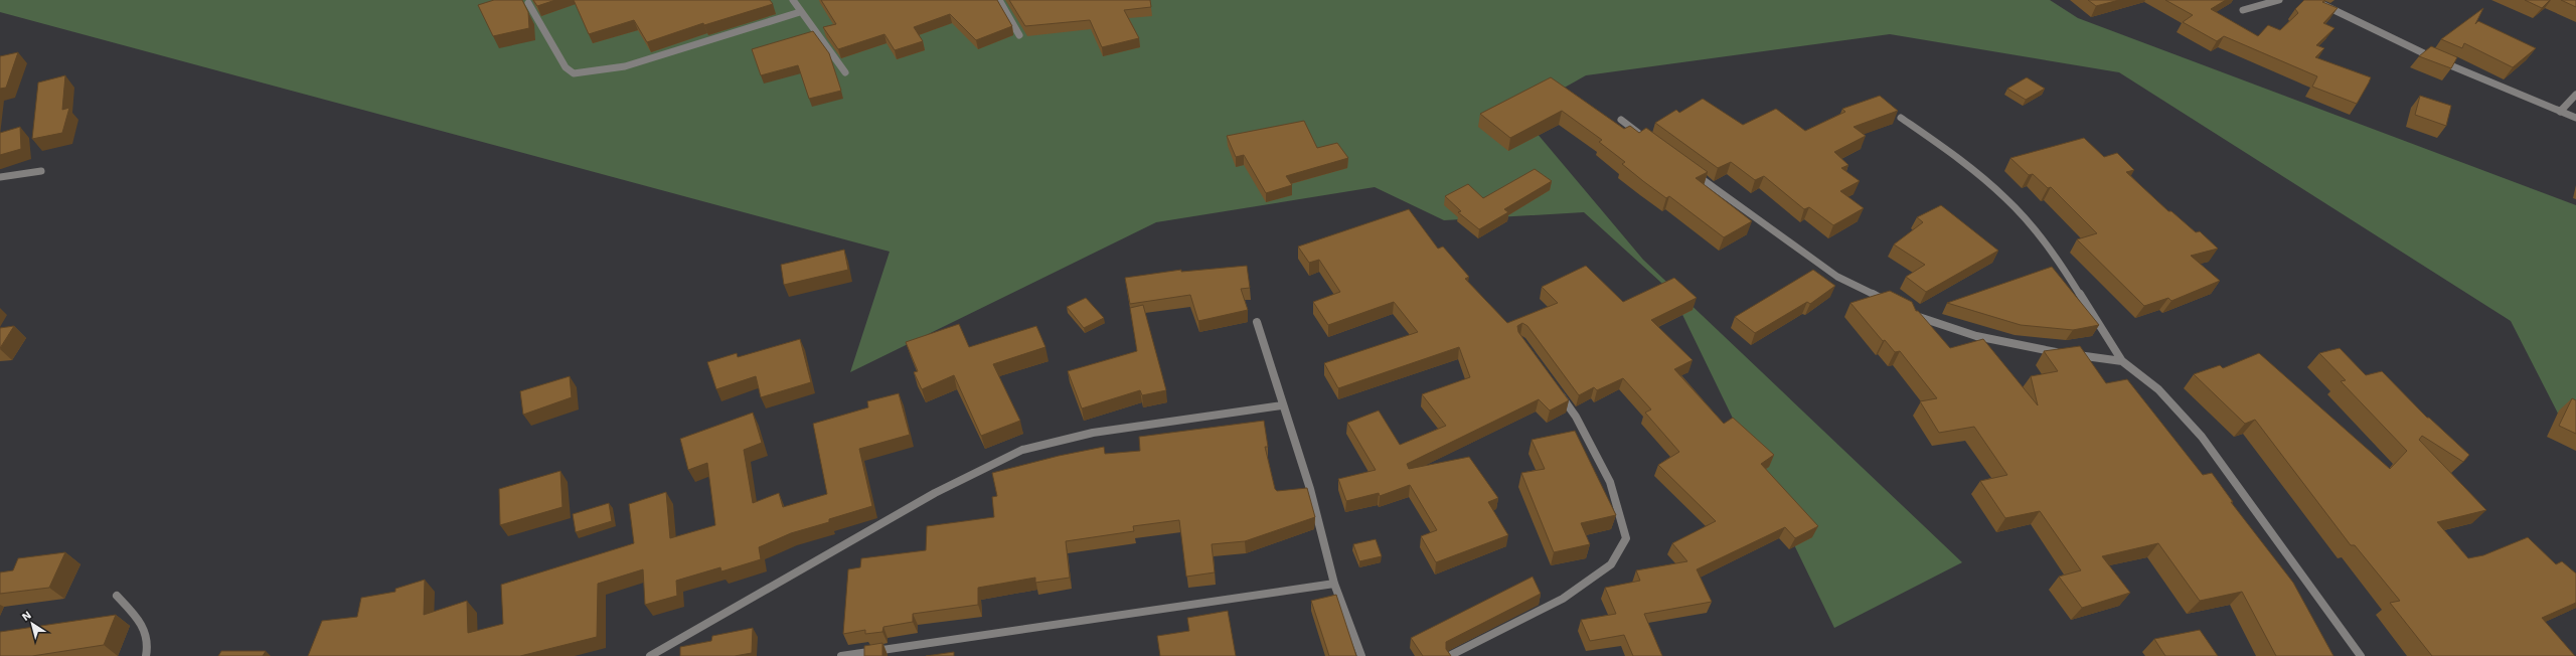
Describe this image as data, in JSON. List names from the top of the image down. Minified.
{"north":"top left"}
